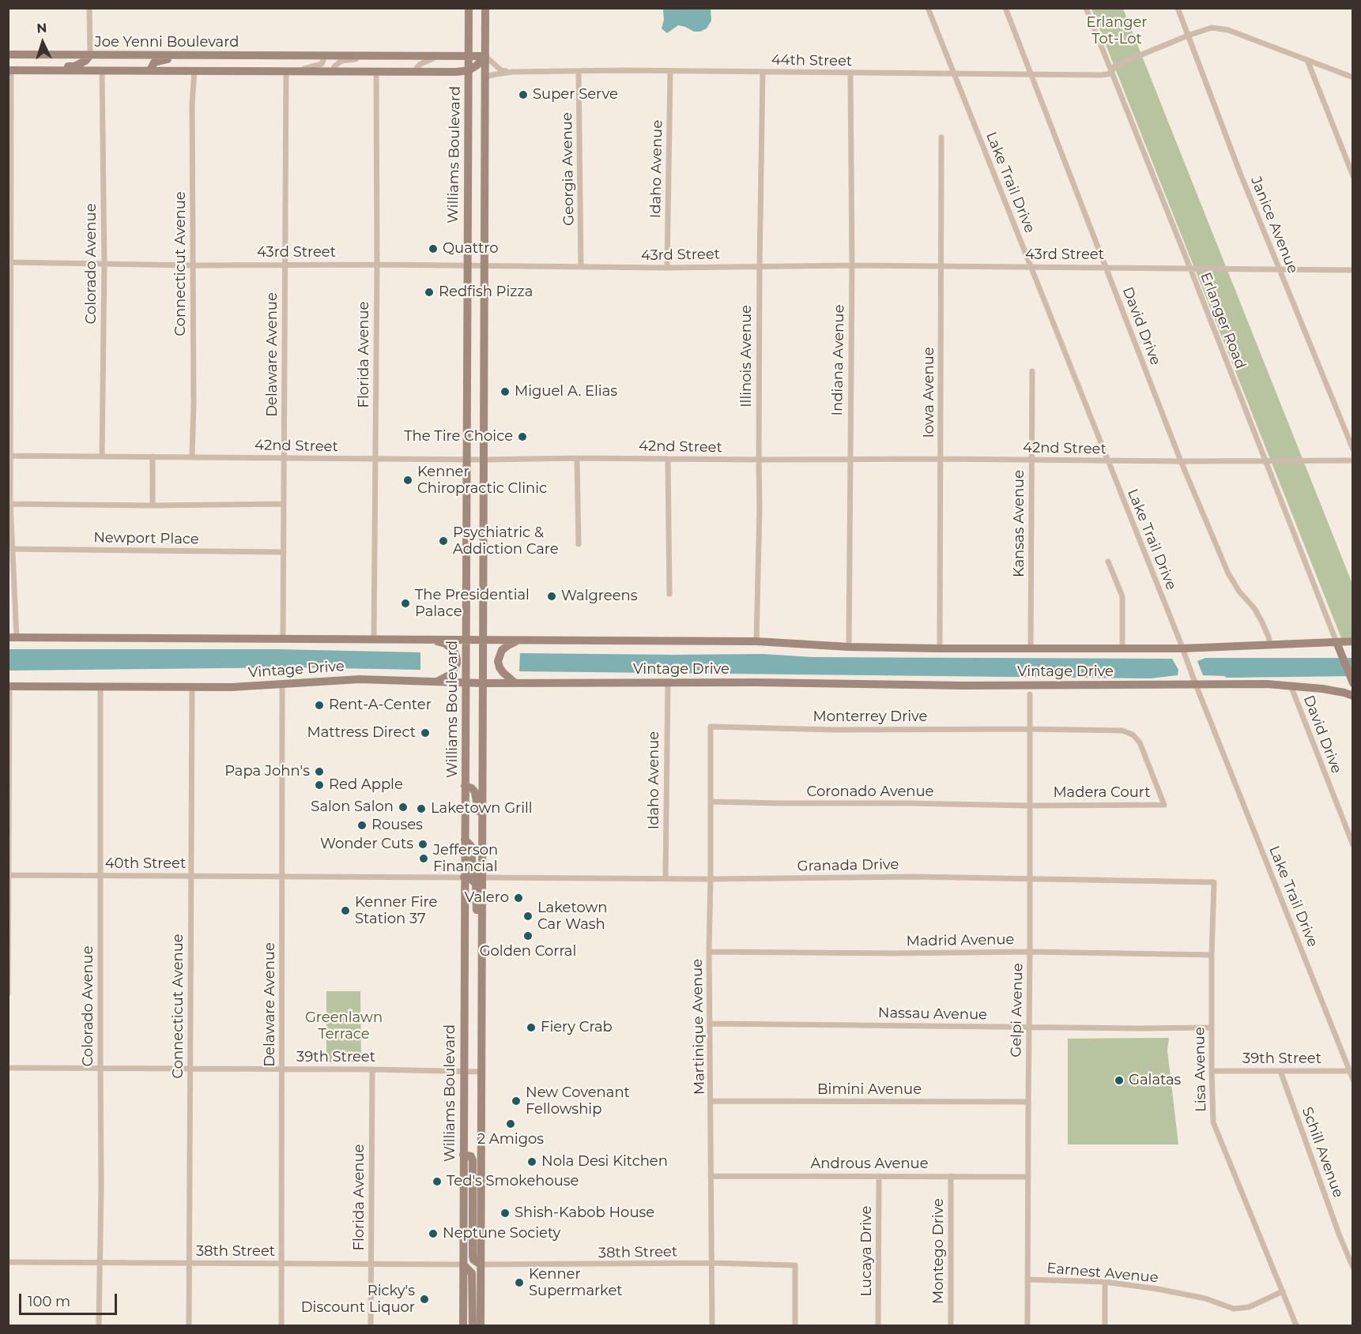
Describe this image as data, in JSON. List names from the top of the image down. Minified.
{"streets":{"street":["Joe Yenni Boulevard","44th Street","Williams Boulevard","Georgia Avenue","Idaho Avenue","Lake Trail Drive","Janice Avenue","43rd Street","Colorado Avenue","Connecticut Avenue","Erlanger Road","David Drive","Delaware Avenue","Florida Avenue","Illinois Avenue","Indiana Avenue","Iowa Avenue","42nd Street","Kansas Avenue","Newport Place","Vintage Drive","Monterrey Drive","Coronado Avenue","Madera Court","40th Street","Granada Drive","Madrid Avenue","Gelpi Avenue","Nassau Avenue","Martinique Avenue","39th Street","Lisa Avenue","Bimini Avenue","Schill Avenue","Androus Avenue","Lucaya Drive","Montego Drive","38th Street","Earnest Avenue"]},"crossings":[["Joe Yenni Boulevard","44th Street"],["Joe Yenni Boulevard","Williams Boulevard"],["Joe Yenni Boulevard","Colorado Avenue"],["Joe Yenni Boulevard","Connecticut Avenue"],["Joe Yenni Boulevard","Delaware Avenue"],["Joe Yenni Boulevard","Florida Avenue"],["44th Street","Williams Boulevard"],["44th Street","Georgia Avenue"],["44th Street","Idaho Avenue"],["44th Street","Lake Trail Drive"],["44th Street","Erlanger Road"],["44th Street","David Drive"],["44th Street","Illinois Avenue"],["44th Street","Indiana Avenue"],["Williams Boulevard","43rd Street"],["Williams Boulevard","42nd Street"],["Williams Boulevard","Vintage Drive"],["Williams Boulevard","40th Street"],["Williams Boulevard","Granada Drive"],["Williams Boulevard","39th Street"],["Williams Boulevard","38th Street"],["Georgia Avenue","43rd Street"],["Idaho Avenue","43rd Street"],["Idaho Avenue","Vintage Drive"],["Idaho Avenue","Granada Drive"],["Lake Trail Drive","43rd Street"],["Lake Trail Drive","42nd Street"],["Lake Trail Drive","Vintage Drive"],["Lake Trail Drive","39th Street"],["Janice Avenue","43rd Street"],["43rd Street","Colorado Avenue"],["43rd Street","Connecticut Avenue"],["43rd Street","Erlanger Road"],["43rd Street","David Drive"],["43rd Street","Delaware Avenue"],["43rd Street","Florida Avenue"],["43rd Street","Illinois Avenue"],["43rd Street","Indiana Avenue"],["43rd Street","Iowa Avenue"],["Colorado Avenue","42nd Street"],["Colorado Avenue","Vintage Drive"],["Colorado Avenue","40th Street"],["Colorado Avenue","39th Street"],["Colorado Avenue","38th Street"],["Connecticut Avenue","42nd Street"],["Connecticut Avenue","Vintage Drive"],["Connecticut Avenue","40th Street"],["Connecticut Avenue","39th Street"],["Connecticut Avenue","38th Street"],["Erlanger Road","42nd Street"],["Erlanger Road","Vintage Drive"],["David Drive","42nd Street"],["David Drive","Vintage Drive"],["Delaware Avenue","42nd Street"],["Delaware Avenue","Newport Place"],["Delaware Avenue","Vintage Drive"],["Delaware Avenue","40th Street"],["Delaware Avenue","39th Street"],["Delaware Avenue","38th Street"],["Florida Avenue","42nd Street"],["Florida Avenue","Vintage Drive"],["Florida Avenue","39th Street"],["Florida Avenue","38th Street"],["Illinois Avenue","42nd Street"],["Illinois Avenue","Vintage Drive"],["Indiana Avenue","42nd Street"],["Indiana Avenue","Vintage Drive"],["Iowa Avenue","42nd Street"],["Iowa Avenue","Vintage Drive"],["42nd Street","Kansas Avenue"],["Kansas Avenue","Vintage Drive"],["Monterrey Drive","Madera Court"],["Monterrey Drive","Gelpi Avenue"],["Monterrey Drive","Martinique Avenue"],["Coronado Avenue","Madera Court"],["Coronado Avenue","Gelpi Avenue"],["Coronado Avenue","Martinique Avenue"],["Madera Court","Gelpi Avenue"],["Granada Drive","Gelpi Avenue"],["Granada Drive","Martinique Avenue"],["Granada Drive","Lisa Avenue"],["Madrid Avenue","Gelpi Avenue"],["Madrid Avenue","Martinique Avenue"],["Madrid Avenue","Lisa Avenue"],["Gelpi Avenue","Nassau Avenue"],["Gelpi Avenue","Bimini Avenue"],["Gelpi Avenue","Androus Avenue"],["Gelpi Avenue","Earnest Avenue"],["Nassau Avenue","Martinique Avenue"],["Nassau Avenue","Lisa Avenue"],["Martinique Avenue","Bimini Avenue"],["Martinique Avenue","Androus Avenue"],["Martinique Avenue","38th Street"],["39th Street","Lisa Avenue"],["39th Street","Schill Avenue"],["Lisa Avenue","Earnest Avenue"],["Androus Avenue","Lucaya Drive"],["Androus Avenue","Montego Drive"]],"parks":["Erlanger Tot-Lot","Greenlawn Terrace"],"places":["Super Serve","Quattro","Redfish Pizza","Miguel A. Elias","The Tire Choice","Kenner Chiropractic Clinic","Psychiatric & Addiction Care","Walgreens","The Presidential Palace","Rent-A-Center","Mattress Direct","Papa John's","Red Apple","Salon Salon","Laketown Grill","Rouses","Wonder Cuts","Jefferson Financial","Valero","Kenner Fire Station 37","Laketown Car Wash","Golden Corral","Fiery Crab","Galatas","New Covenant Fellowship","2 Amigos","Nola Desi Kitchen","Ted's Smokehouse","Shish-Kabob House","Neptune Society","Kenner Supermarket","Ricky's Discount Liquor"],"scale_bar":"100 m","north":"top"}
